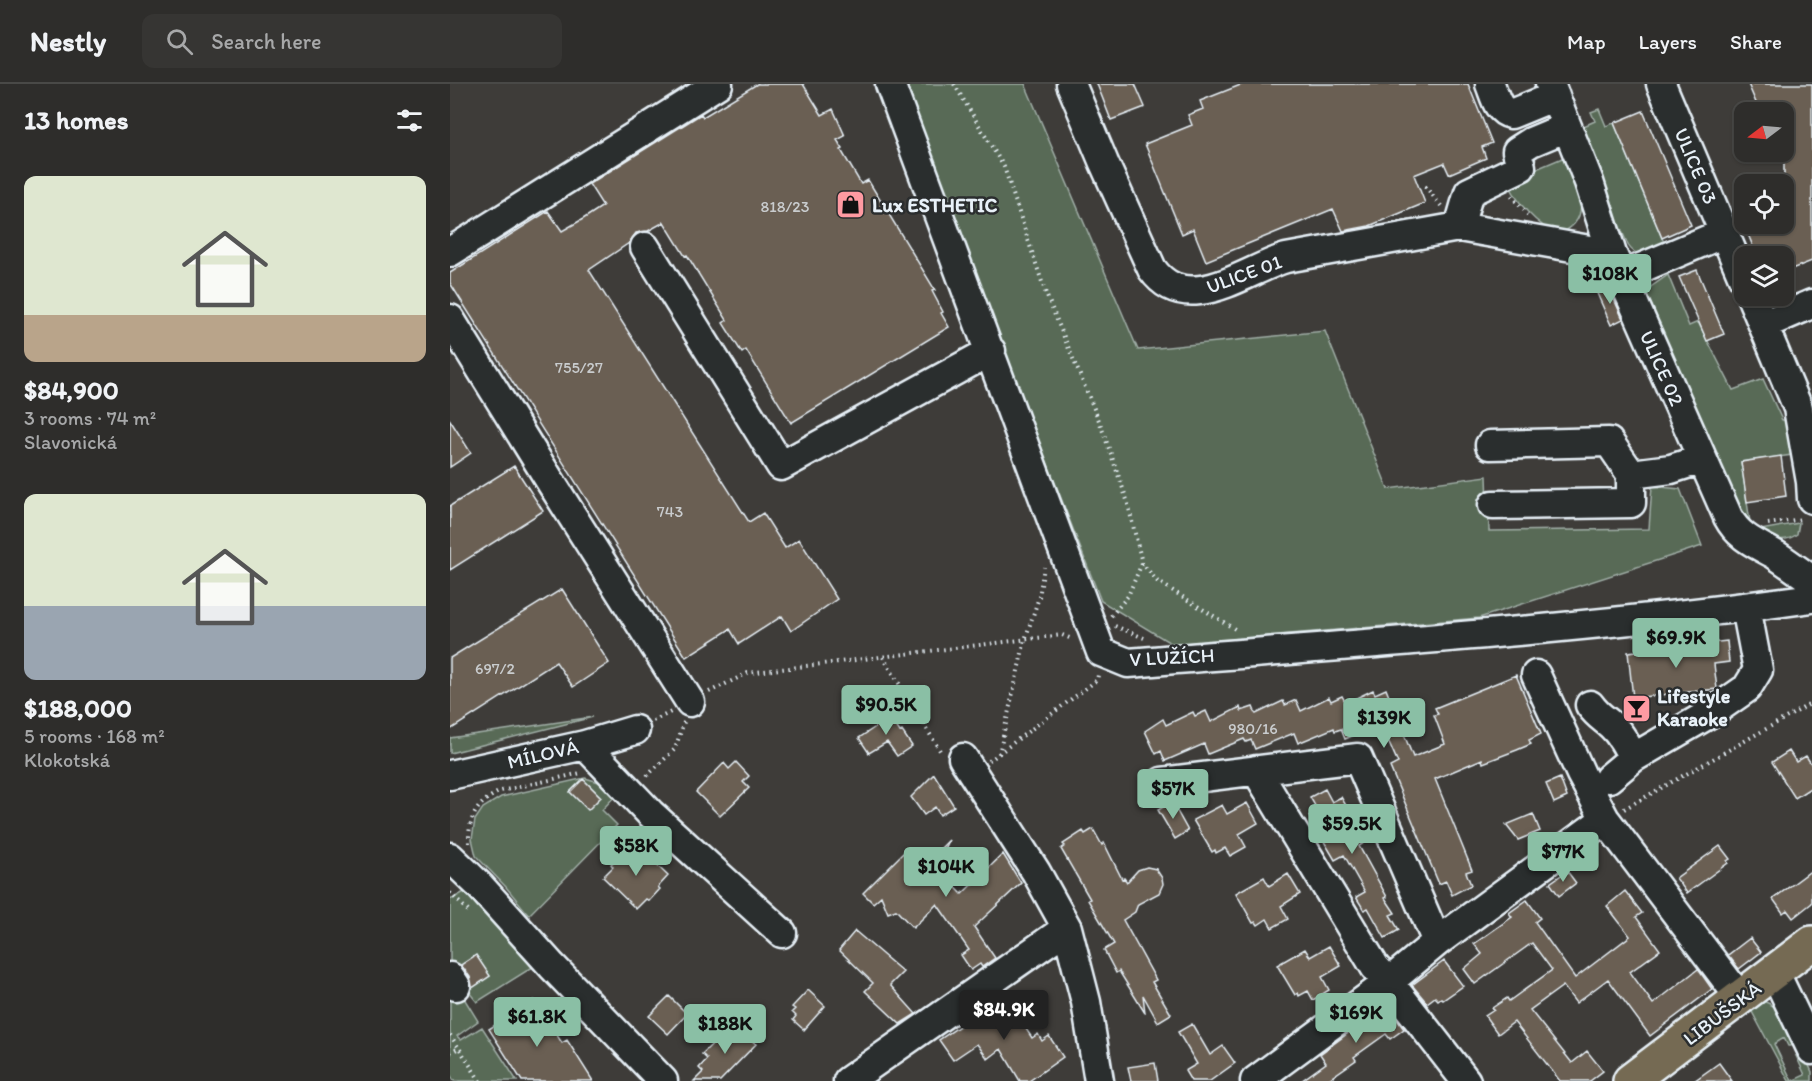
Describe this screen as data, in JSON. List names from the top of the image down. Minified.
{"streets":{"main road":["LIBUŠSKÁ"],"street":["ULICE 03","ULICE 01","ULICE 02","V LUŽÍCH","MÍLOVÁ"]},"crossings":[["ULICE 01","ULICE 02"]],"places":{"shop":["Lux ESTHETIC"],"bar":["Lifestyle Karaoke"]},"house_numbers":["818/23","755/27","743","697/2","980/16"],"north":"left","page":{"header":"Nestly","search":"Search here","nav":["Map","Layers","Share"],"heading":"13 homes","list":[{"name":"$84,900","note":"3 rooms · 74 m² · Slavonická"},{"name":"$188,000","note":"5 rooms · 168 m² · Klokotská"}],"price":["$108K","$69.9K","$90.5K","$139K","$57K","$59.5K","$58K","$77K","$104K","$84.9K","$169K","$61.8K","$188K"]}}
